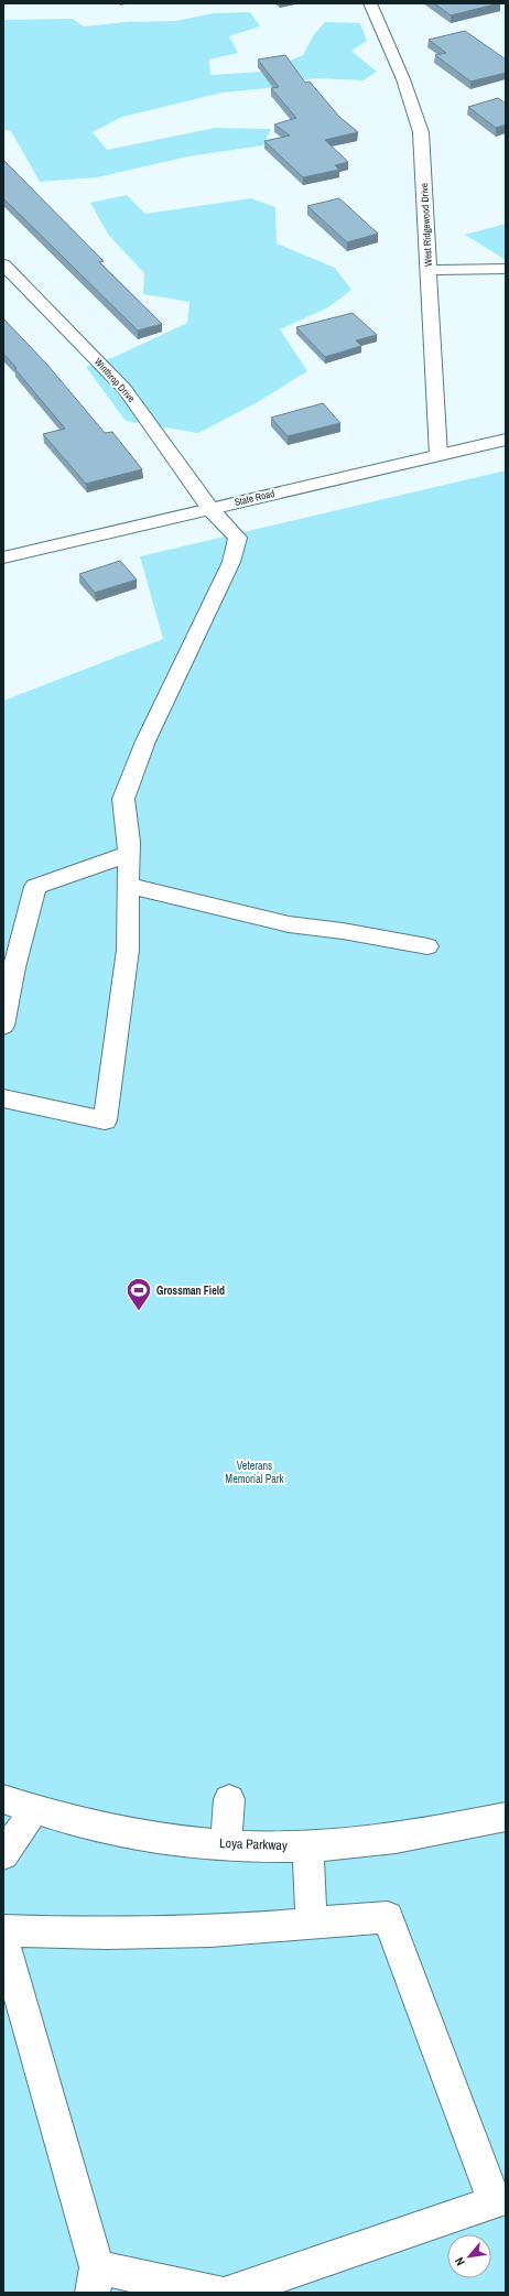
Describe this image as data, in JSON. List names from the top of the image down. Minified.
{"streets":{"street":["West Ridgewood Drive","Winthrop Drive","State Road","Loya Parkway"]},"crossings":[["West Ridgewood Drive","State Road"],["Winthrop Drive","State Road"]],"parks":["Veterans Memorial Park"],"places":{"sports":["Grossman Field"]},"north":"bottom left"}
